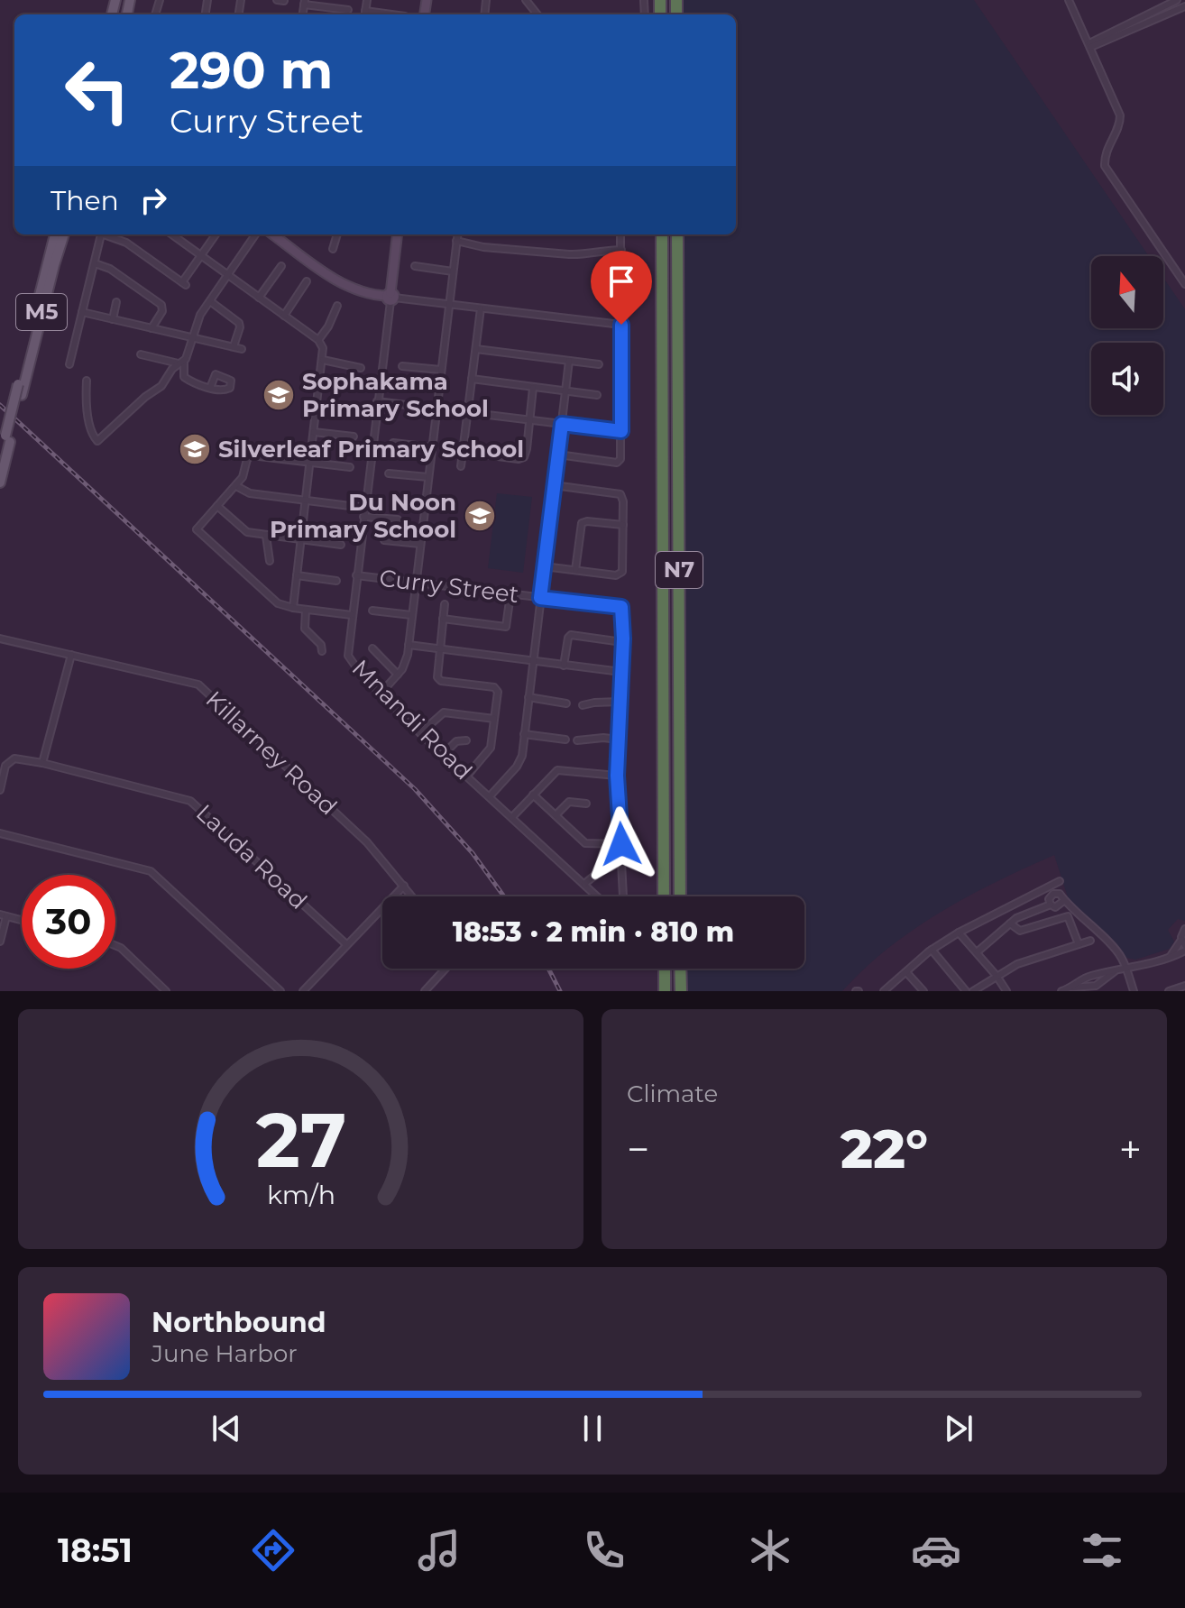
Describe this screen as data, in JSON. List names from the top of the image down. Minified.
{"streets":{"highway":["N7"],"main road":["M5"],"street":["Curry Street","Mnandi Road","Killarney Road","Lauda Road"]},"crossings":[["Curry Street","Mnandi Road"]],"places":{"school or university":["Sophakama Primary School","Silverleaf Primary School","Du Noon Primary School"]},"north":"top","page":{"turn":["290 m","Curry Street"],"then":"Then","limit":"30","trip":"18:53 · 2 min · 810 m","tile":"Climate","heat":["−","22°","+"],"song":["Northbound","June Harbor"],"tabs":"18:51","gauge":["27","km/h"]}}
